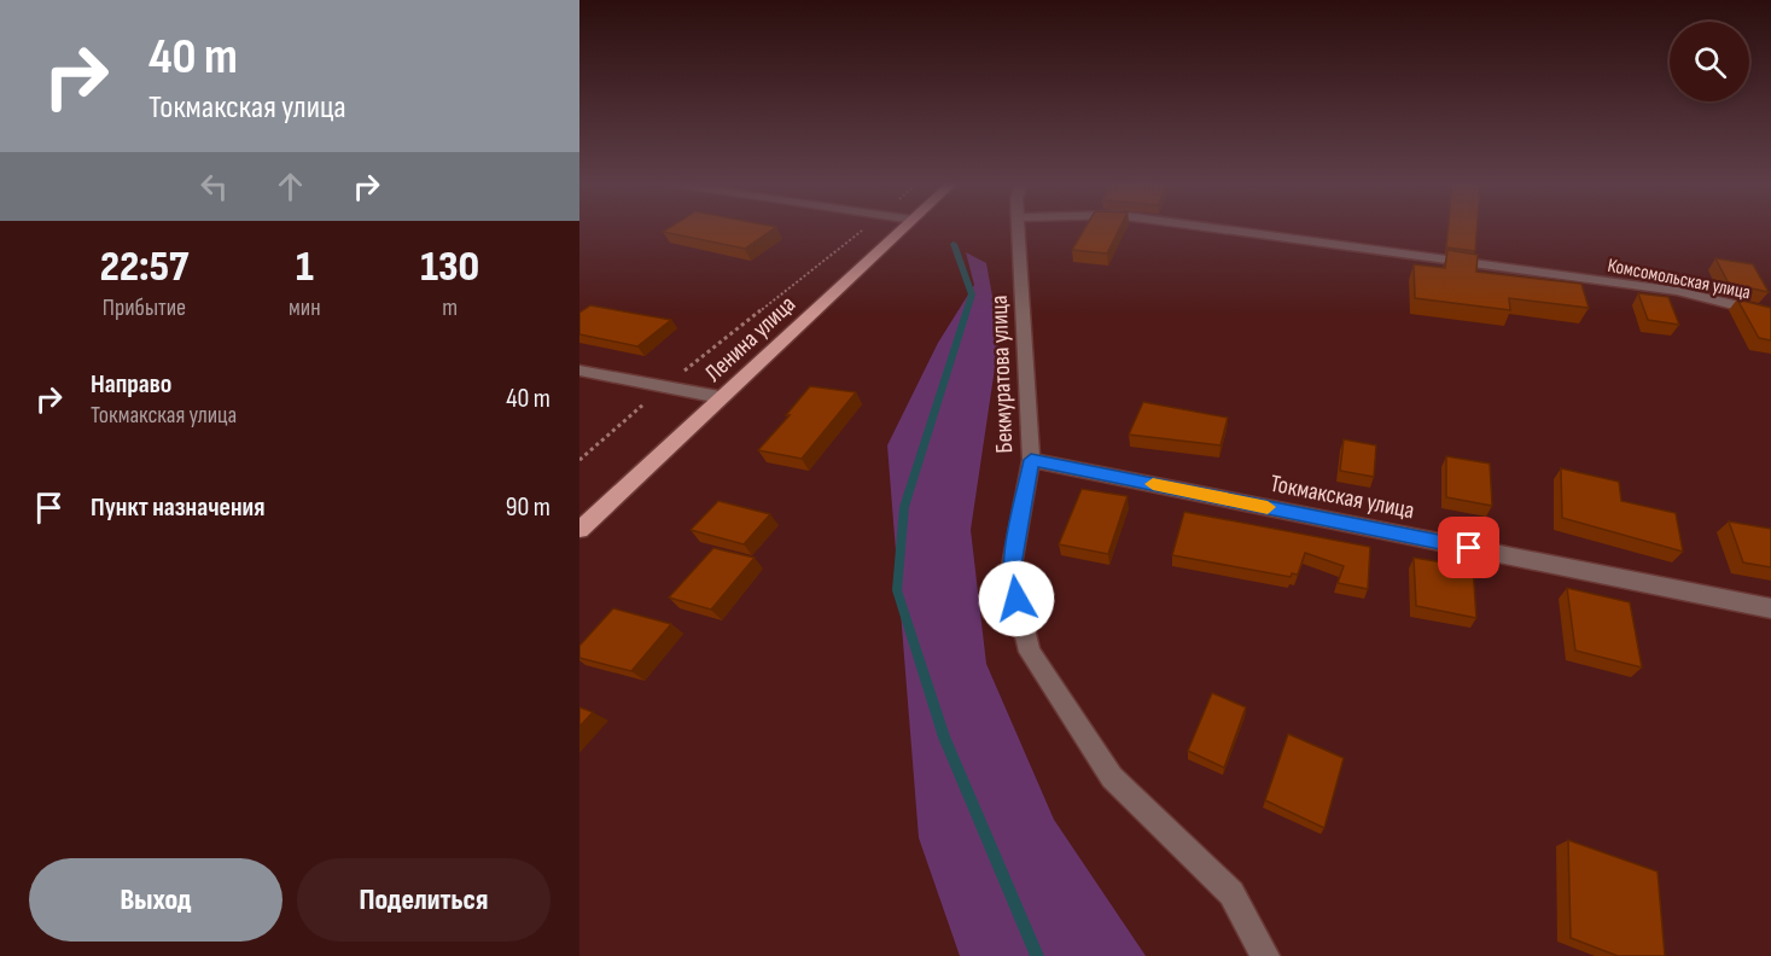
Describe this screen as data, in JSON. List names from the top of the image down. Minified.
{"streets":{"main road":["Ленина улица"],"street":["Комсомольская улица","Бекмуратова улица","Токмакская улица"]},"crossings":[["Бекмуратова улица","Токмакская улица"]],"page":{"turn":["40 m","Токмакская улица"],"eta":["22:57","Прибытие","1","мин","130","m"],"list":[{"name":"Направо","note":"Токмакская улица","value":"40 m"},{"name":"Пункт назначения","value":"90 m"}],"buttons":["Выход","Поделиться"]}}
